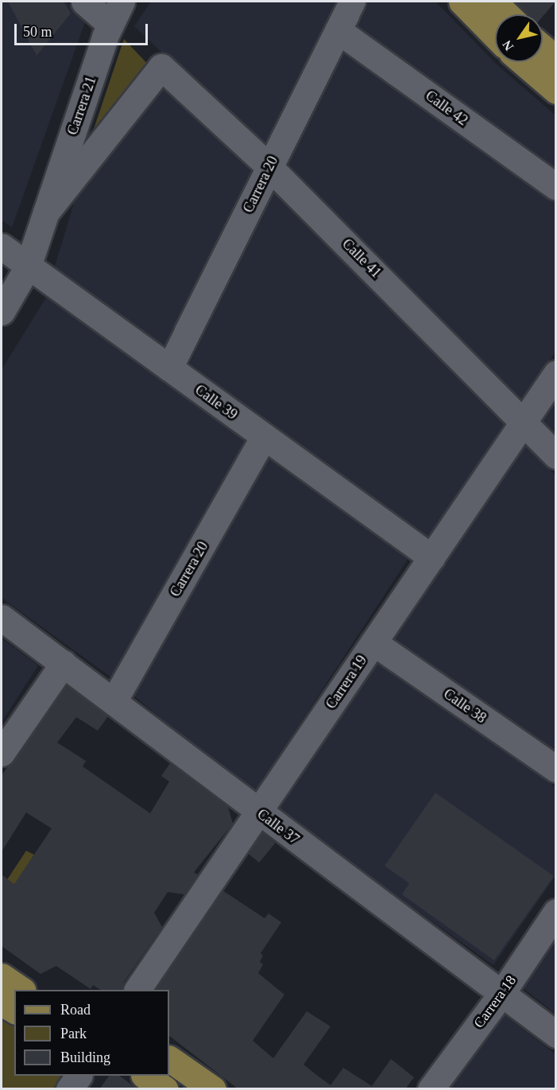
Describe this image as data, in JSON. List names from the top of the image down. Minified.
{"streets":{"street":["Carrera 21","Calle 42","Carrera 20","Calle 41","Calle 39","Carrera 19","Calle 38","Calle 37","Carrera 18"]},"crossings":[["Carrera 21","Calle 41"],["Carrera 21","Calle 39"],["Calle 42","Carrera 20"],["Carrera 20","Calle 41"],["Carrera 20","Calle 39"],["Carrera 20","Calle 37"],["Calle 41","Carrera 19"],["Calle 39","Carrera 19"],["Carrera 19","Calle 38"],["Carrera 19","Calle 37"],["Calle 37","Carrera 18"]],"legend":["Road","Park","Building"],"scale_bar":"50 m","north":"bottom left"}
